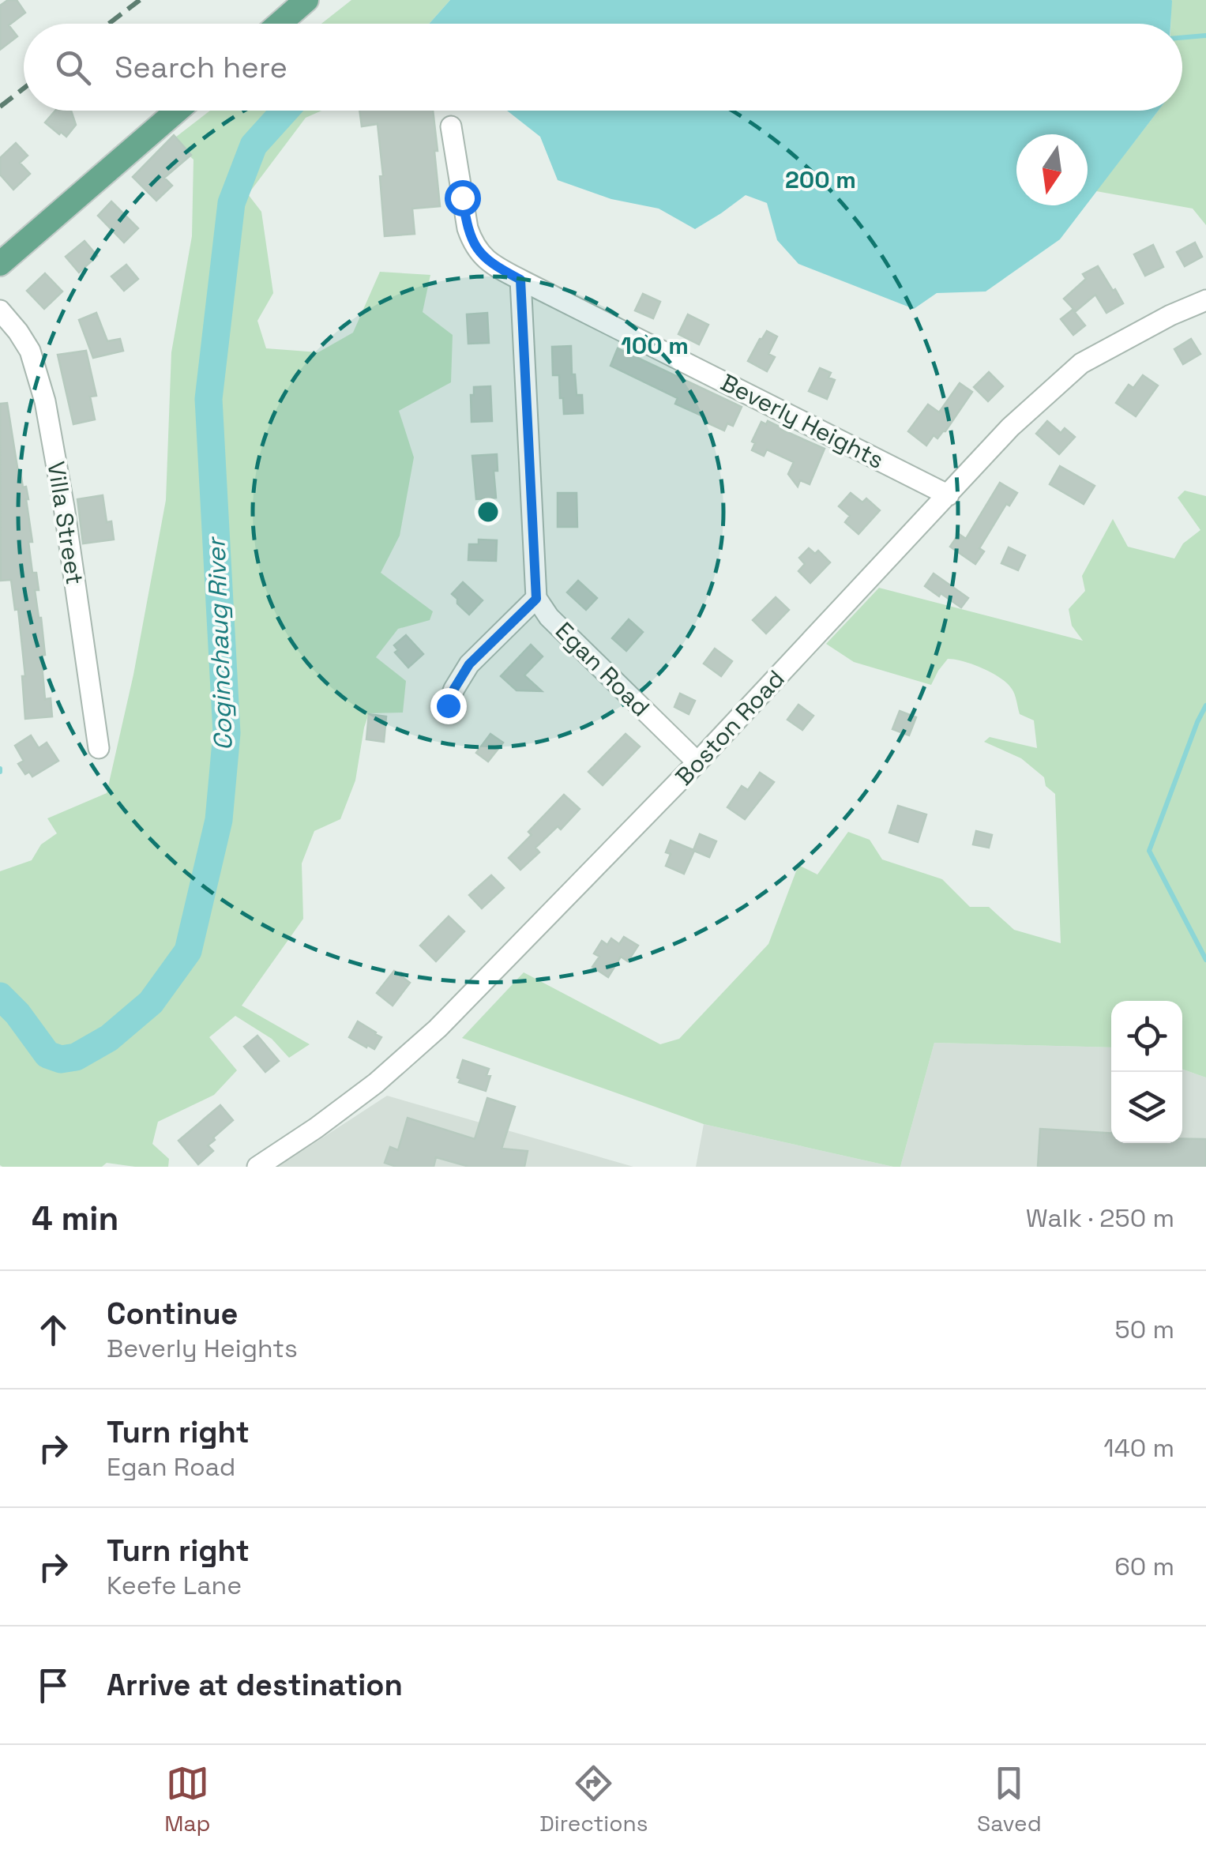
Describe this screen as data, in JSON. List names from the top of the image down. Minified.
{"streets":{"street":["Beverly Heights","Villa Street","Egan Road","Boston Road"]},"crossings":[["Beverly Heights","Boston Road"],["Egan Road","Boston Road"]],"water":["Coginchaug River"],"north":"bottom","page":{"search":"Search here","heading":["4 min","Walk · 250 m"],"list":[["Continue","Beverly Heights","50 m"],["Turn right","Egan Road","140 m"],["Turn right","Keefe Lane","60 m"],"Arrive at destination"],"nav":["Map","Directions","Saved"]},"rings":["200 m","100 m"]}
